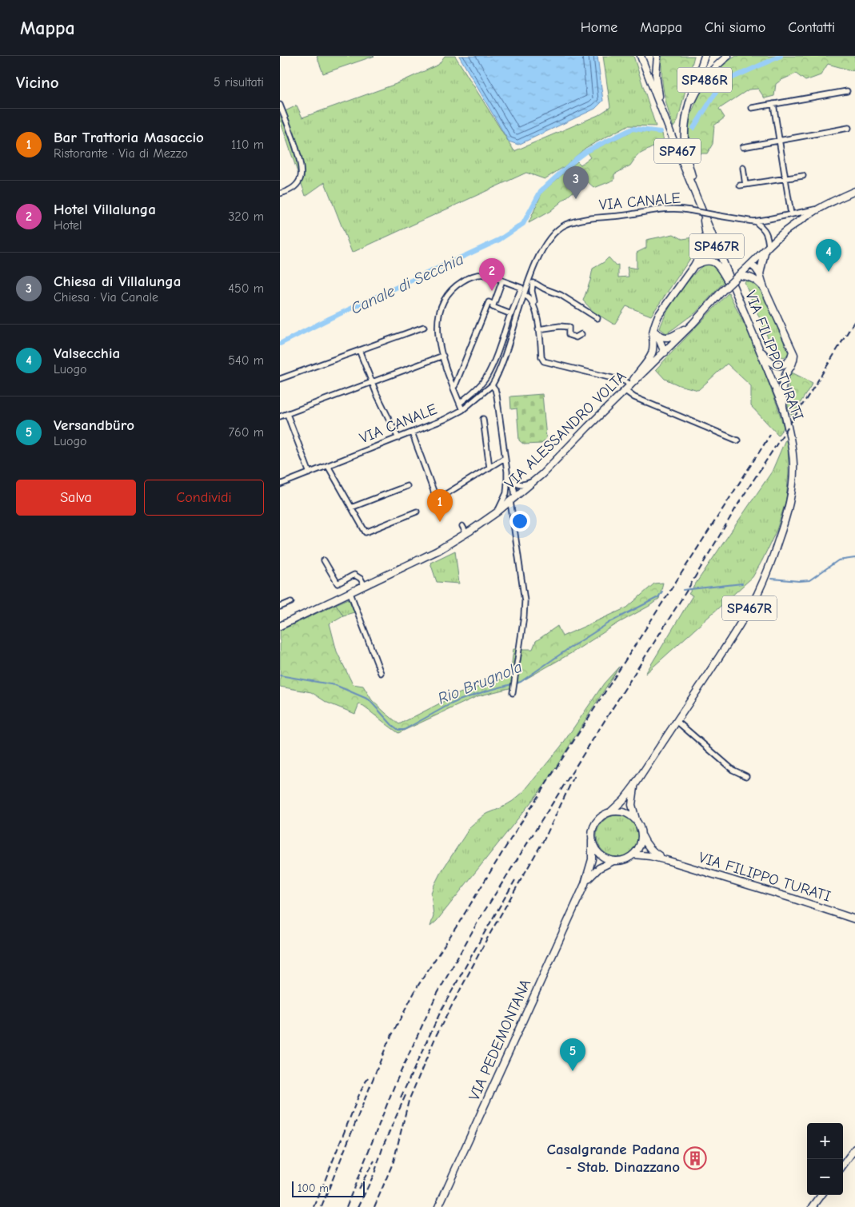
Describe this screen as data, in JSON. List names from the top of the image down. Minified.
{"streets":{"main road":["SP486R","SP467","VIA CANALE","SP467R","VIA FILIPPO TURATI","VIA ALESSANDRO VOLTA","VIA PEDEMONTANA"]},"crossings":[["SP486R","SP467"],["SP486R","VIA FILIPPO TURATI"],["SP467","VIA FILIPPO TURATI"],["VIA CANALE","VIA ALESSANDRO VOLTA"],["SP467R","VIA FILIPPO TURATI"]],"water":["Canale di Secchia","Rio Brugnola"],"places":{"building":["Casalgrande Padana - Stab. Dinazzano"]},"scale_bar":"100 m","page":{"header":"Mappa","nav":["Home","Mappa","Chi siamo","Contatti"],"heading":["Vicino","5 risultati"],"list":[{"mark":"1","name":"Bar Trattoria Masaccio","note":"Ristorante · Via di Mezzo","value":"110 m"},{"mark":"2","name":"Hotel Villalunga","note":"Hotel","value":"320 m"},{"mark":"3","name":"Chiesa di Villalunga","note":"Chiesa · Via Canale","value":"450 m"},{"mark":"4","name":"Valsecchia","note":"Luogo","value":"540 m"},{"mark":"5","name":"Versandbüro","note":"Luogo","value":"760 m"}],"pins":["3","4","2","1","5"],"buttons":["Salva","Condividi"],"map_buttons":["+","−"],"scale":"100 m"}}
